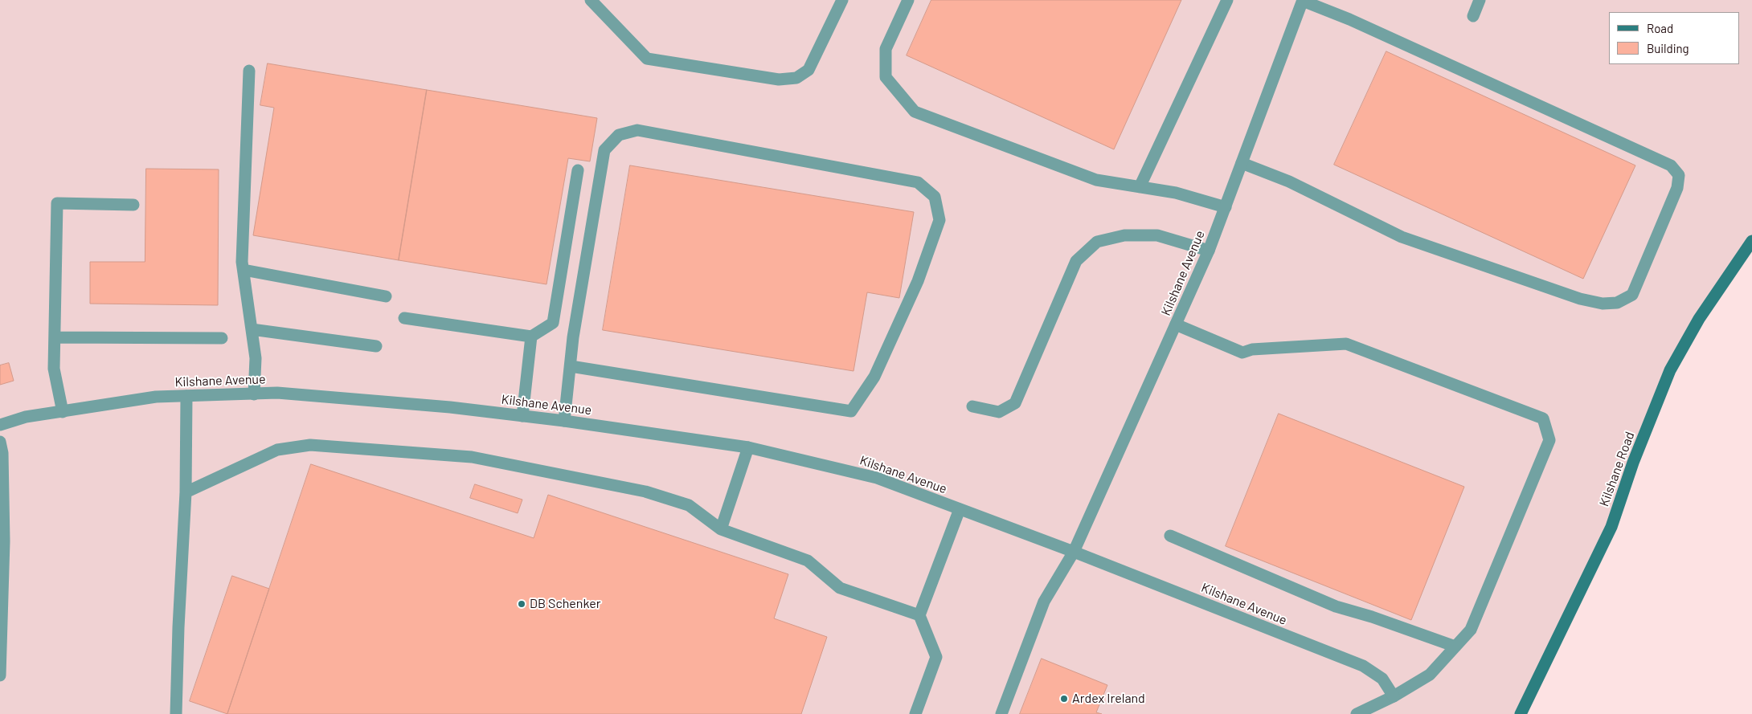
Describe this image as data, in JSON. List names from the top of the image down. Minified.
{"streets":{"street":["Kilshane Avenue","Kilshane Road"]},"places":["DB Schenker","Ardex Ireland"],"legend":["Road","Building"]}
